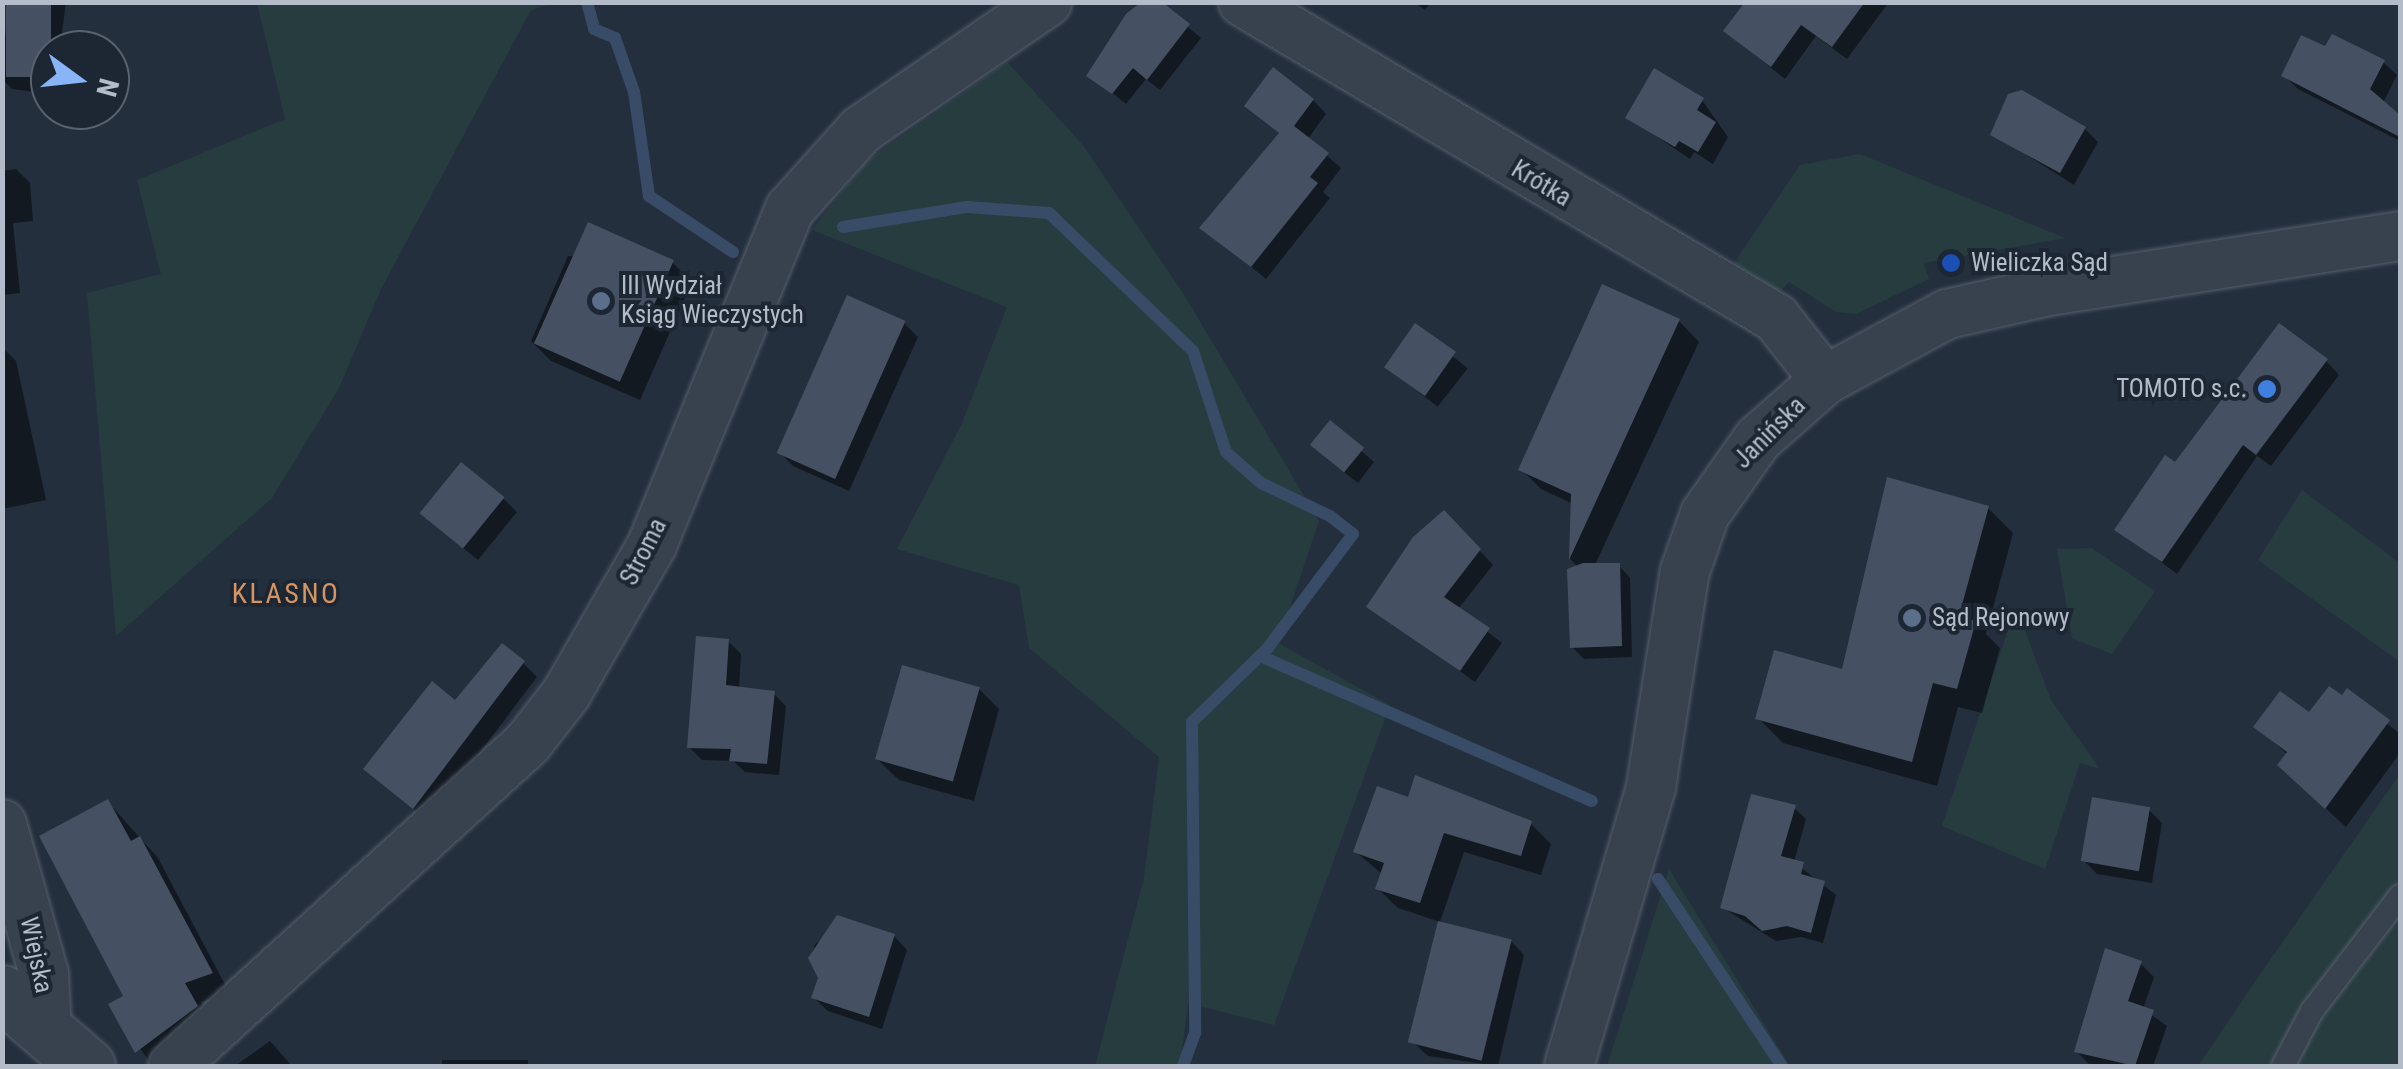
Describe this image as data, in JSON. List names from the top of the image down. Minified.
{"streets":{"street":["Krótka","Janińska","Stroma","Wiejska"]},"crossings":[["Krótka","Janińska"]],"districts":["KLASNO"],"places":["Wieliczka Sąd","III Wydział Ksiąg Wieczystych","TOMOTO s.c.","Sąd Rejonowy"],"north":"right"}
